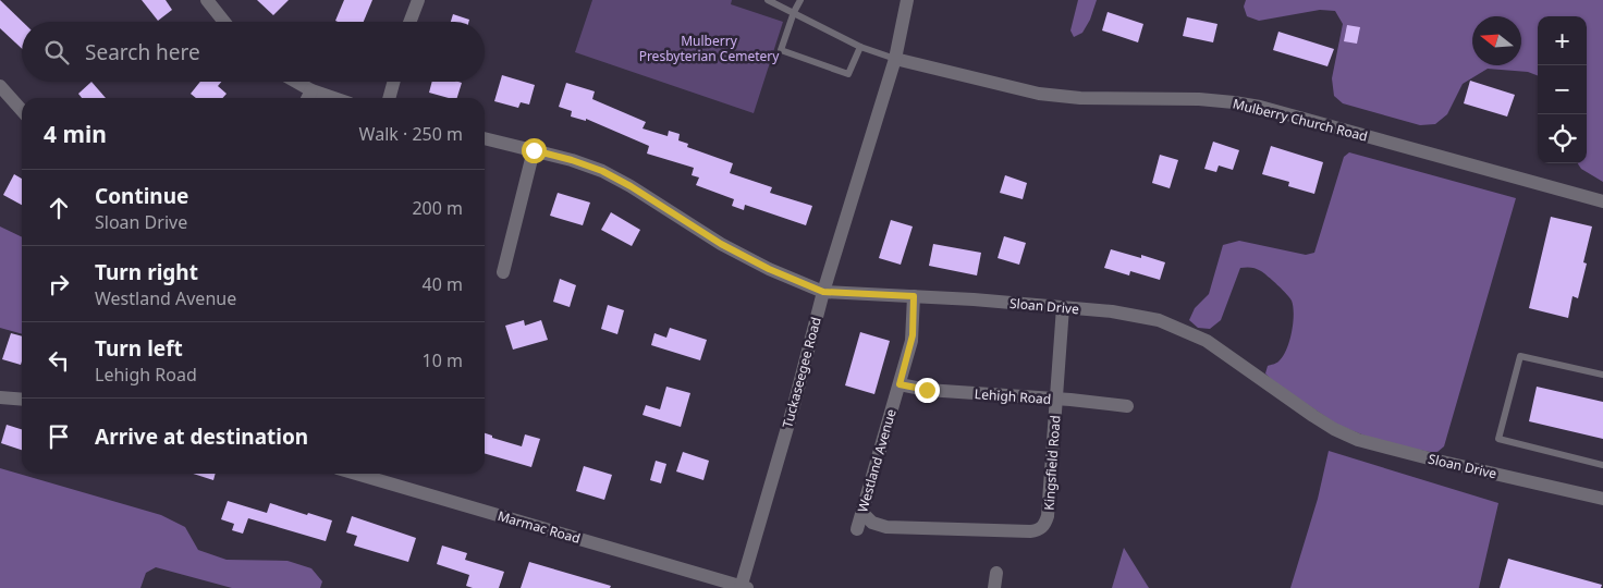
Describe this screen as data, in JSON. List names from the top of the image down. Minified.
{"streets":{"street":["Mulberry Church Road","Sloan Drive","Tuckaseegee Road","Lehigh Road","Westland Avenue","Kingsfield Road","Marmac Road"]},"crossings":[["Mulberry Church Road","Tuckaseegee Road"],["Sloan Drive","Tuckaseegee Road"],["Sloan Drive","Westland Avenue"],["Sloan Drive","Kingsfield Road"],["Tuckaseegee Road","Marmac Road"],["Lehigh Road","Westland Avenue"],["Lehigh Road","Kingsfield Road"],["Westland Avenue","Kingsfield Road"]],"parks":["Mulberry Presbyterian Cemetery"],"north":"left","page":{"map_buttons":["+","−"],"search":"Search here","heading":["4 min","Walk · 250 m"],"list":[["Continue","Sloan Drive","200 m"],["Turn right","Westland Avenue","40 m"],["Turn left","Lehigh Road","10 m"],"Arrive at destination"]}}
